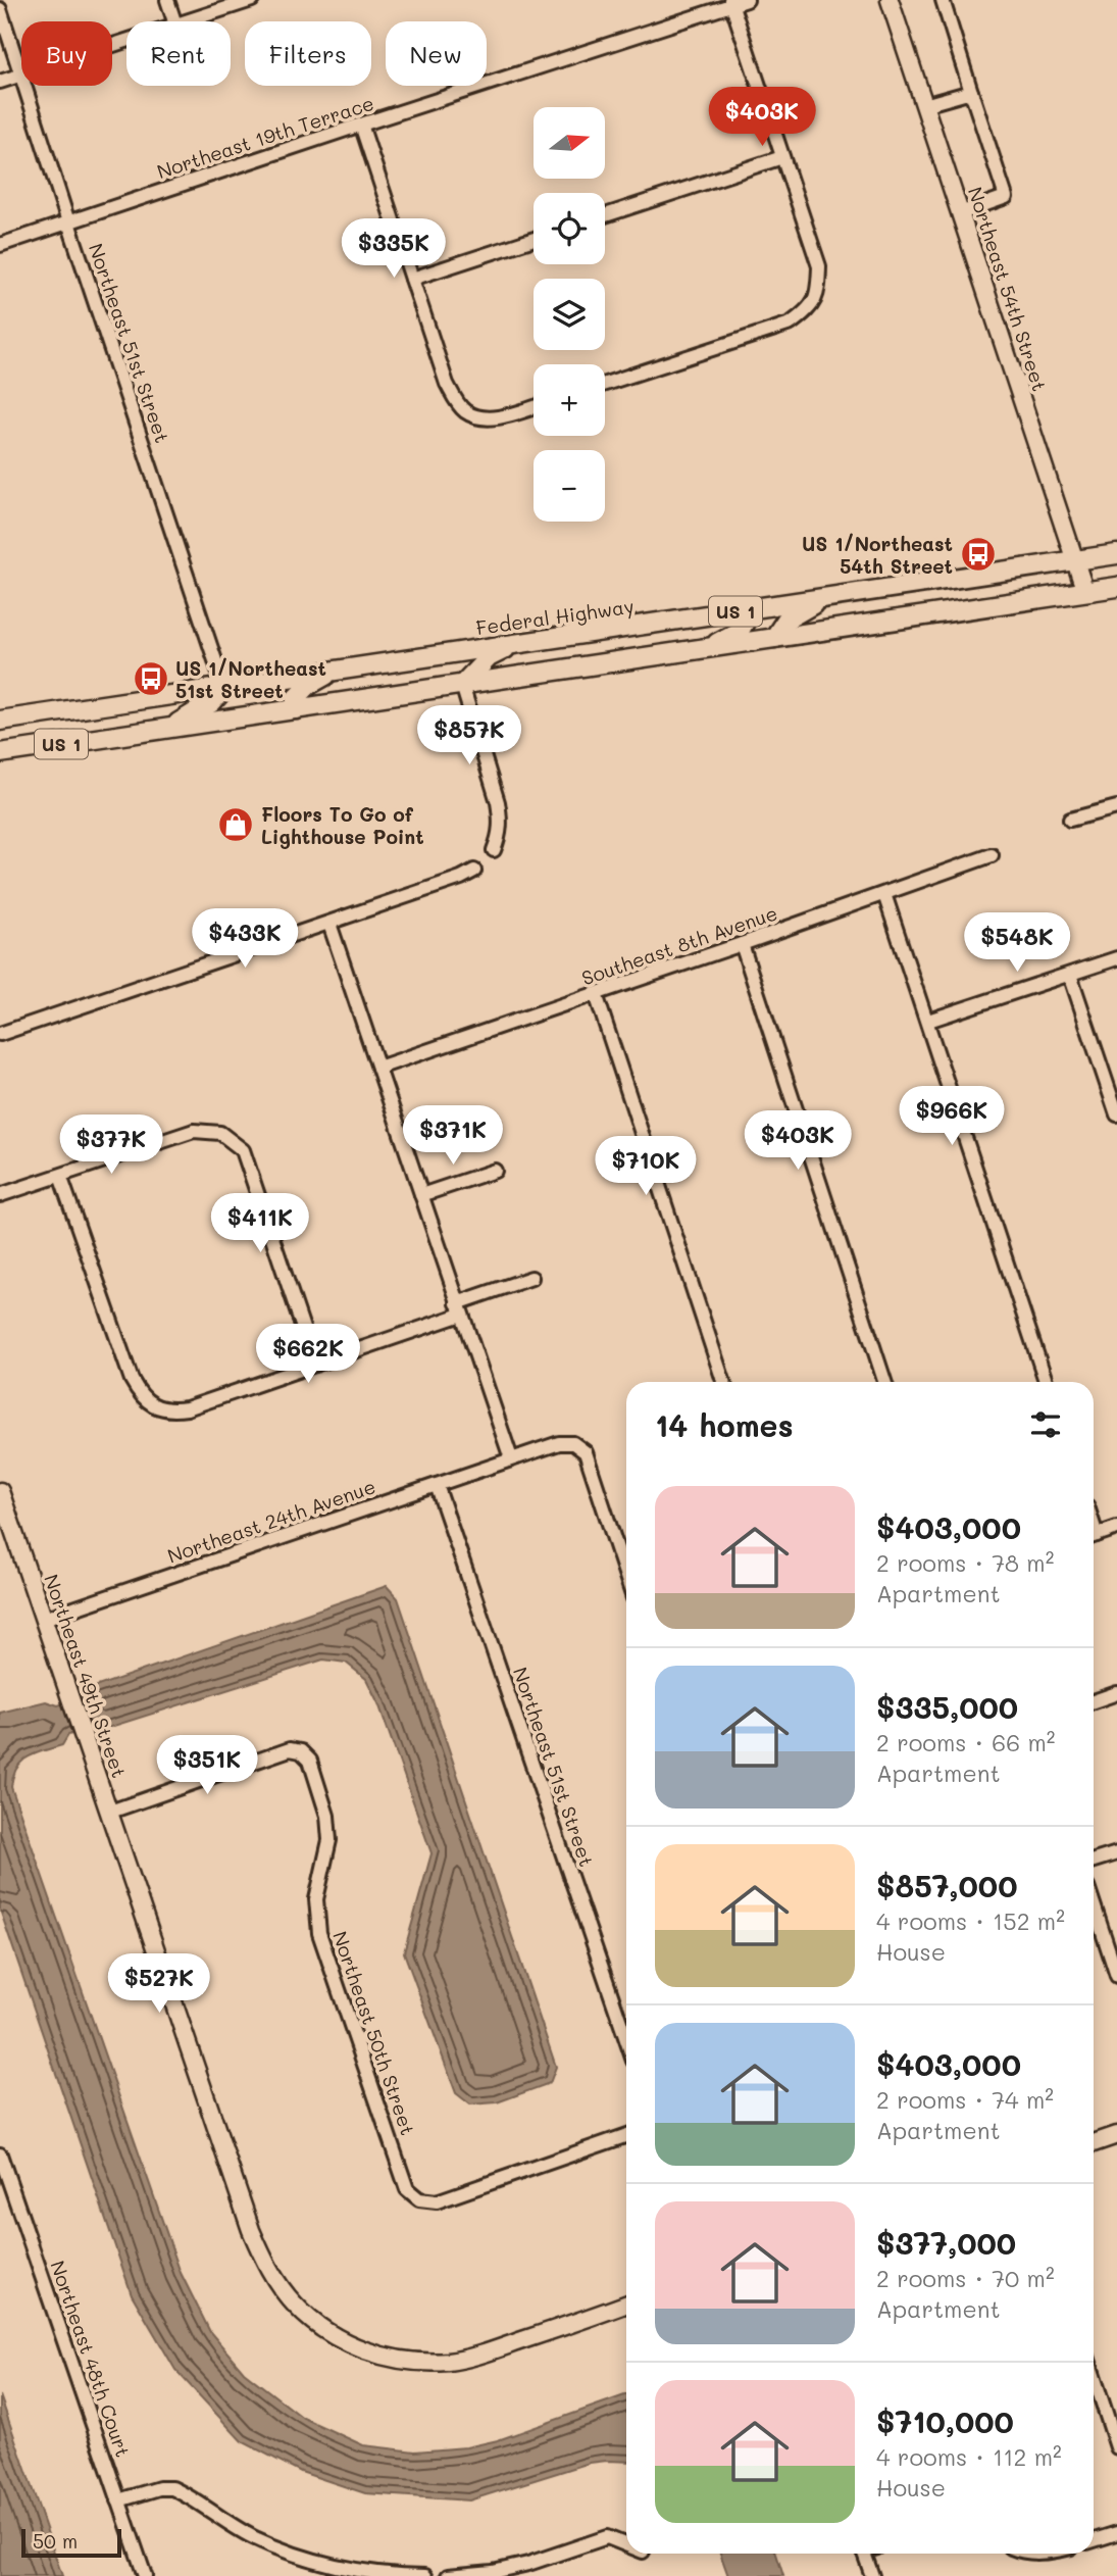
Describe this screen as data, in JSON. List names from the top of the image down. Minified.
{"streets":{"main road":["US 1","Federal Highway"],"street":["Northeast 19th Terrace","Northeast 54th Street","Northeast 51st Street","Southeast 8th Avenue","Northeast 24th Avenue","Northeast 49th Street","Northeast 50th Street","Northeast 48th Court"]},"crossings":[["Northeast 19th Terrace","Northeast 51st Street"],["Northeast 54th Street","US 1"],["Northeast 54th Street","Federal Highway"],["Northeast 51st Street","Federal Highway"],["Northeast 51st Street","Northeast 24th Avenue"],["Northeast 24th Avenue","Northeast 49th Street"],["Northeast 49th Street","Northeast 50th Street"]],"places":{"bus stop":["US 1/Northeast 54th Street","US 1/Northeast 51st Street"],"shop":["Floors To Go of Lighthouse Point"]},"scale_bar":"50 m","north":"right","page":{"chip":["Buy","Rent","Filters","New"],"price":["$403K","$335K","$857K","$433K","$548K","$966K","$371K","$403K","$377K","$710K","$411K","$662K","$351K","$527K"],"map_buttons":["+","−"],"heading":"14 homes","list":[{"name":"$403,000","note":"2 rooms · 78 m² · Apartment"},{"name":"$335,000","note":"2 rooms · 66 m² · Apartment"},{"name":"$857,000","note":"4 rooms · 152 m² · House"},{"name":"$403,000","note":"2 rooms · 74 m² · Apartment"},{"name":"$377,000","note":"2 rooms · 70 m² · Apartment"},{"name":"$710,000","note":"4 rooms · 112 m² · House"}],"scale":"50 m"}}
